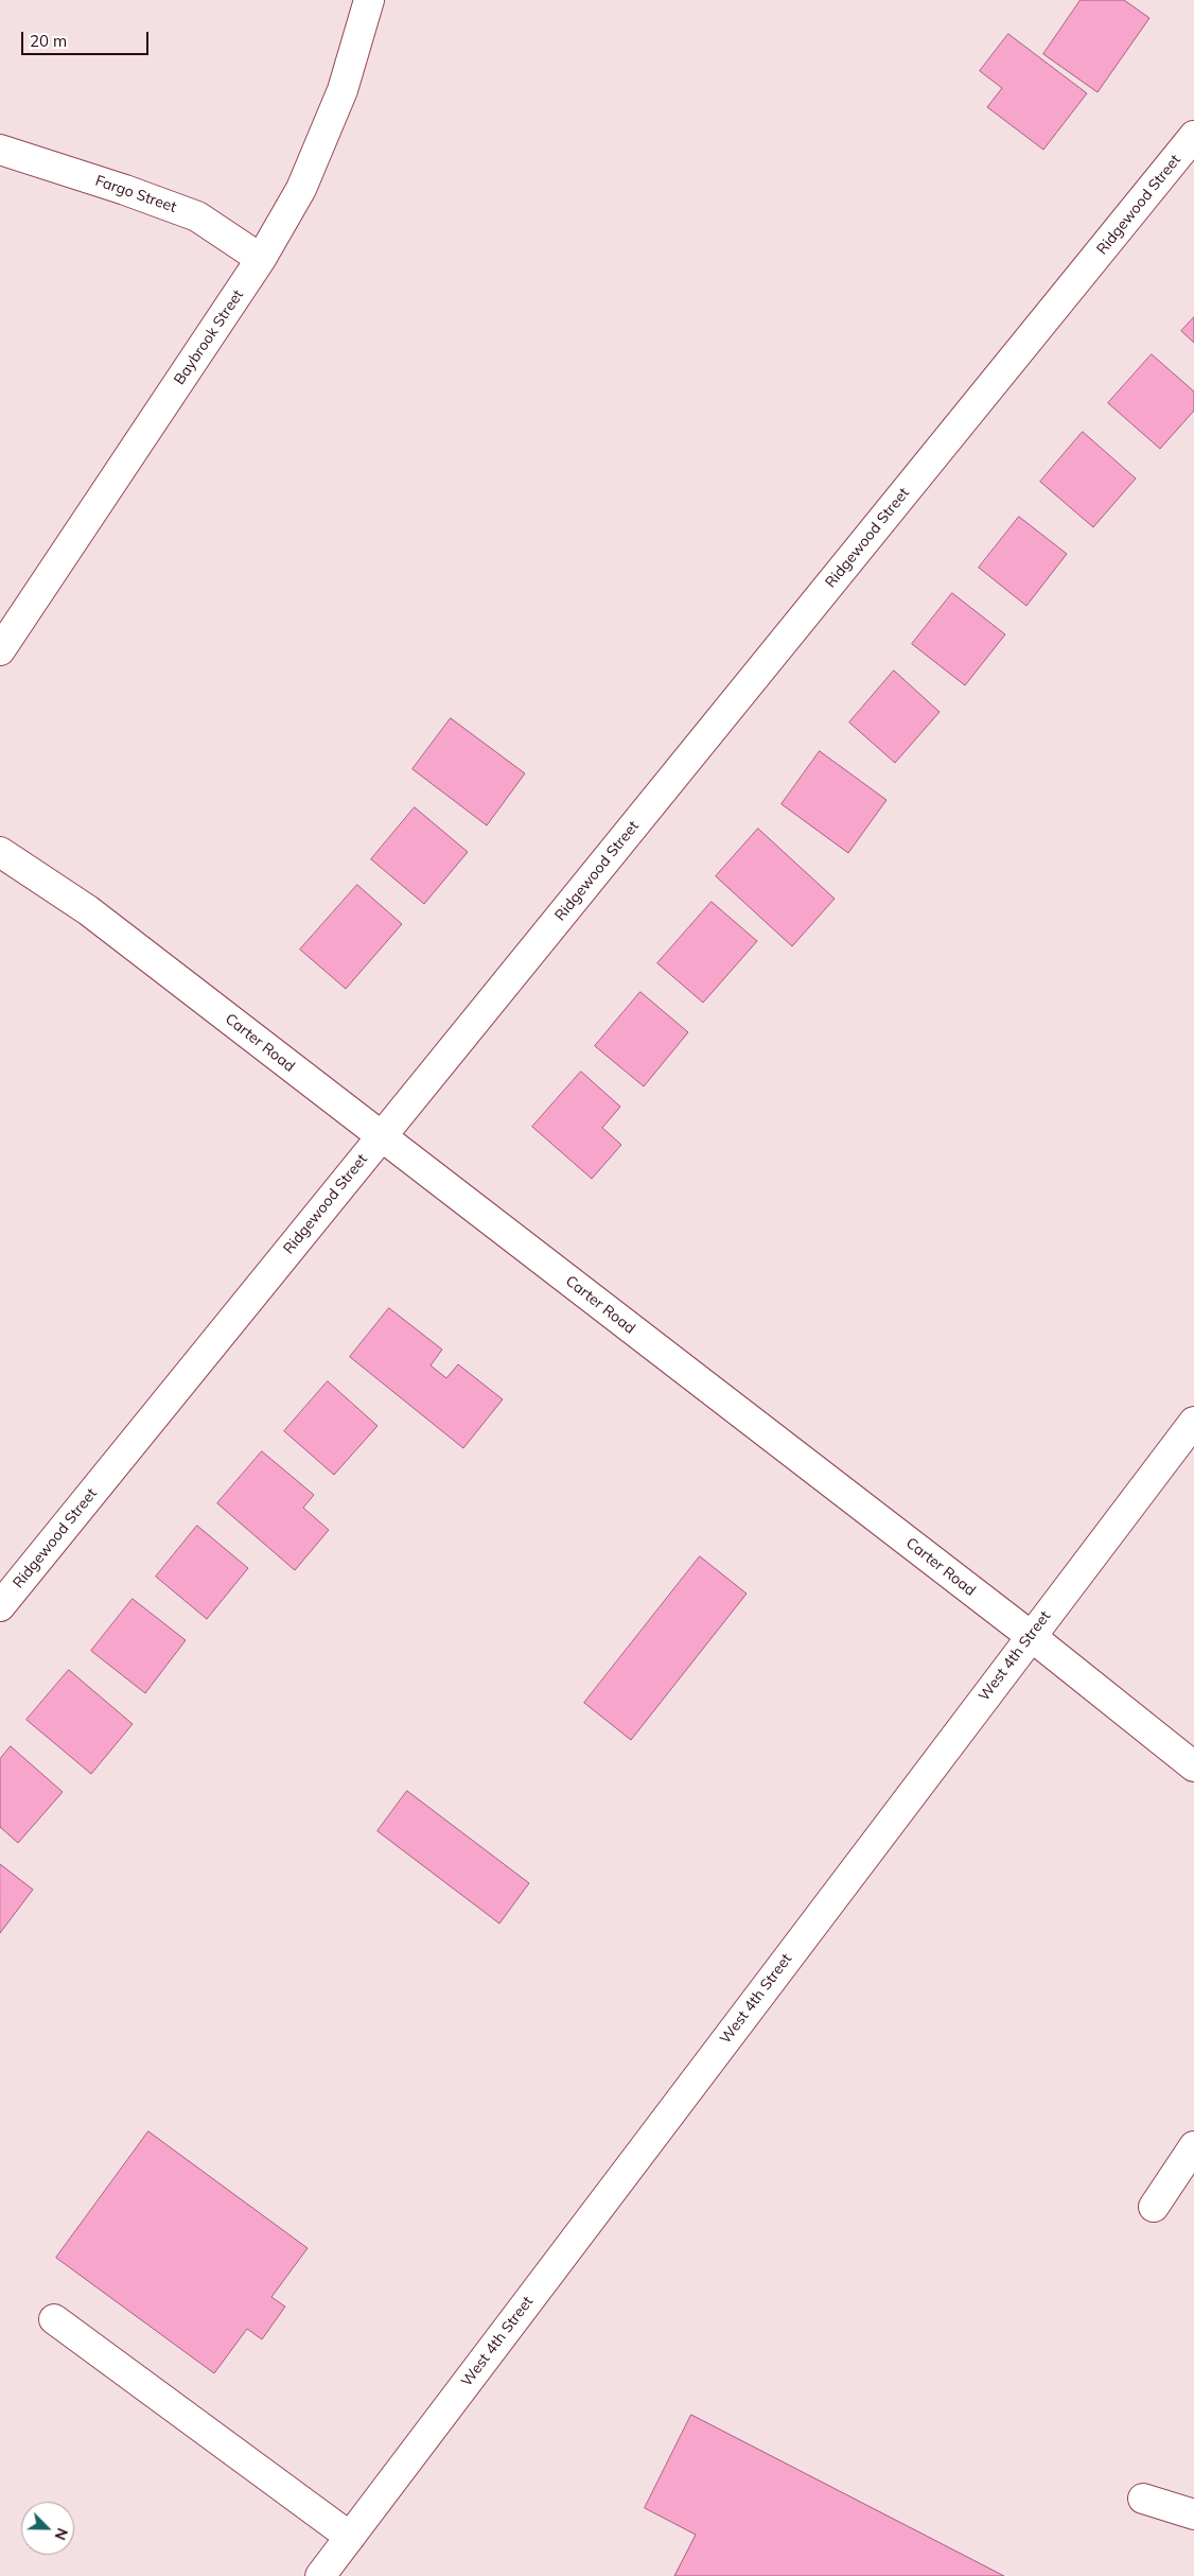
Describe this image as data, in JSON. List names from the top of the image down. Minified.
{"streets":{"main road":["Fargo Street","Ridgewood Street","Baybrook Street","Carter Road","West 4th Street"]},"crossings":[["Fargo Street","Baybrook Street"],["Ridgewood Street","Carter Road"],["Carter Road","West 4th Street"]],"scale_bar":"20 m","north":"bottom right"}
